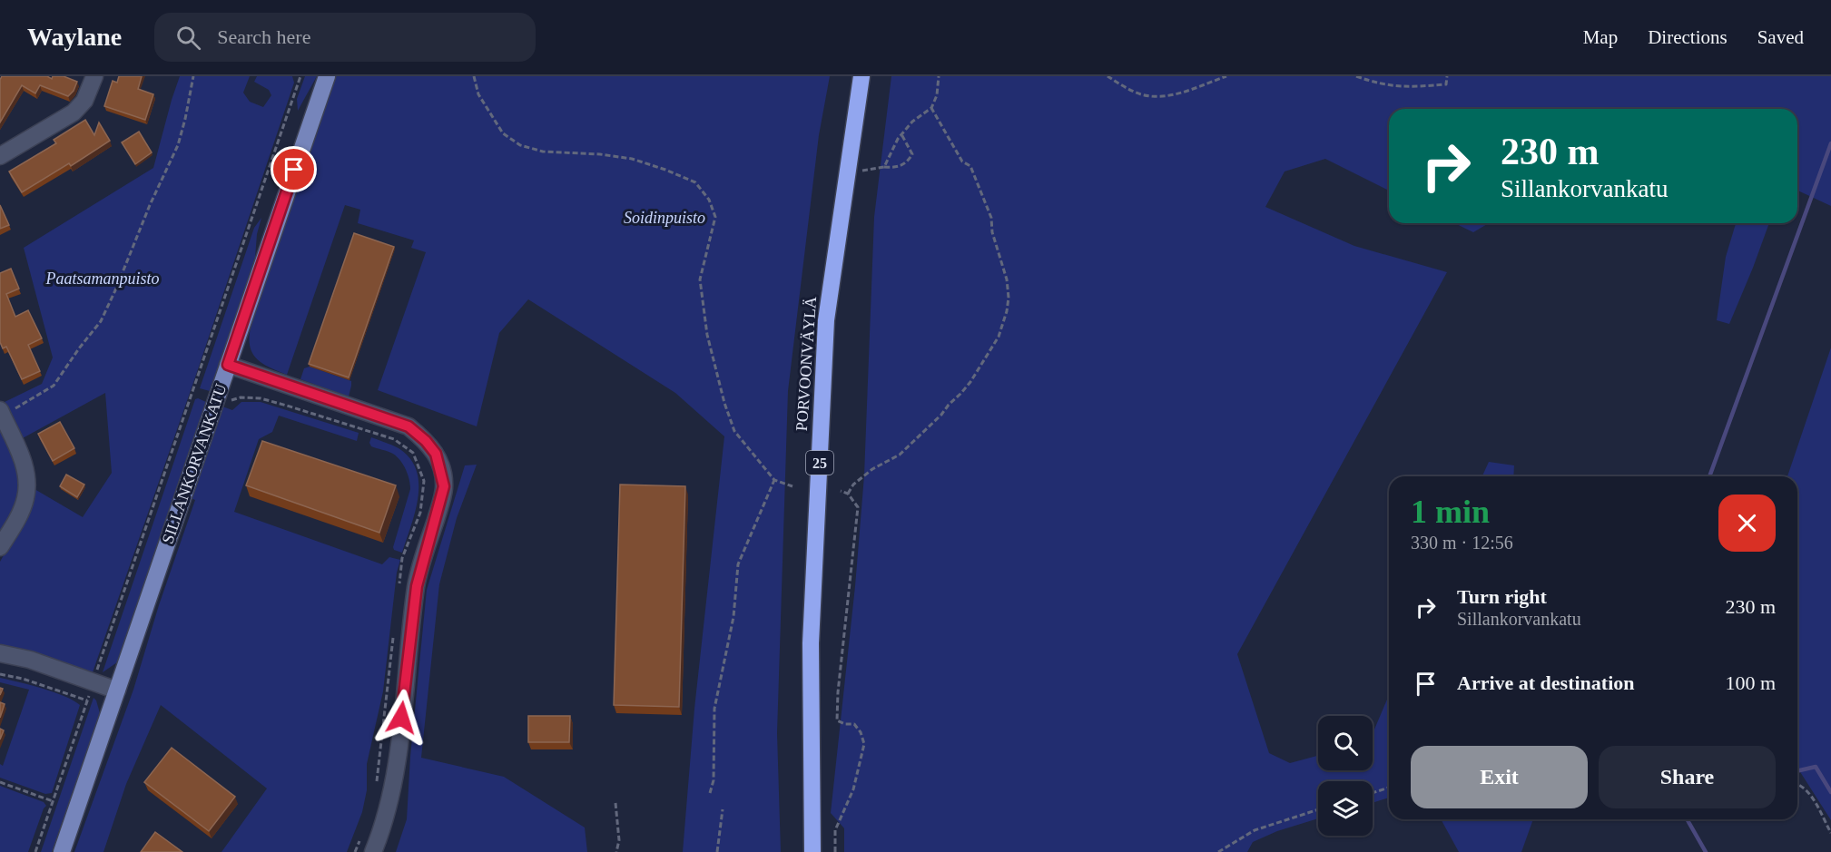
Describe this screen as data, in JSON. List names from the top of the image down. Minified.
{"streets":{"highway":["PORVOONVÄYLÄ","25"],"main road":["SILLANKORVANKATU"]},"parks":["Soidinpuisto","Paatsamanpuisto"],"page":{"header":"Waylane","search":"Search here","nav":["Map","Directions","Saved"],"turn":["230 m","Sillankorvankatu"],"heading":["1 min","330 m · 12:56"],"list":[{"name":"Turn right","note":"Sillankorvankatu","value":"230 m"},{"name":"Arrive at destination","value":"100 m"}],"buttons":["Exit","Share"]}}
